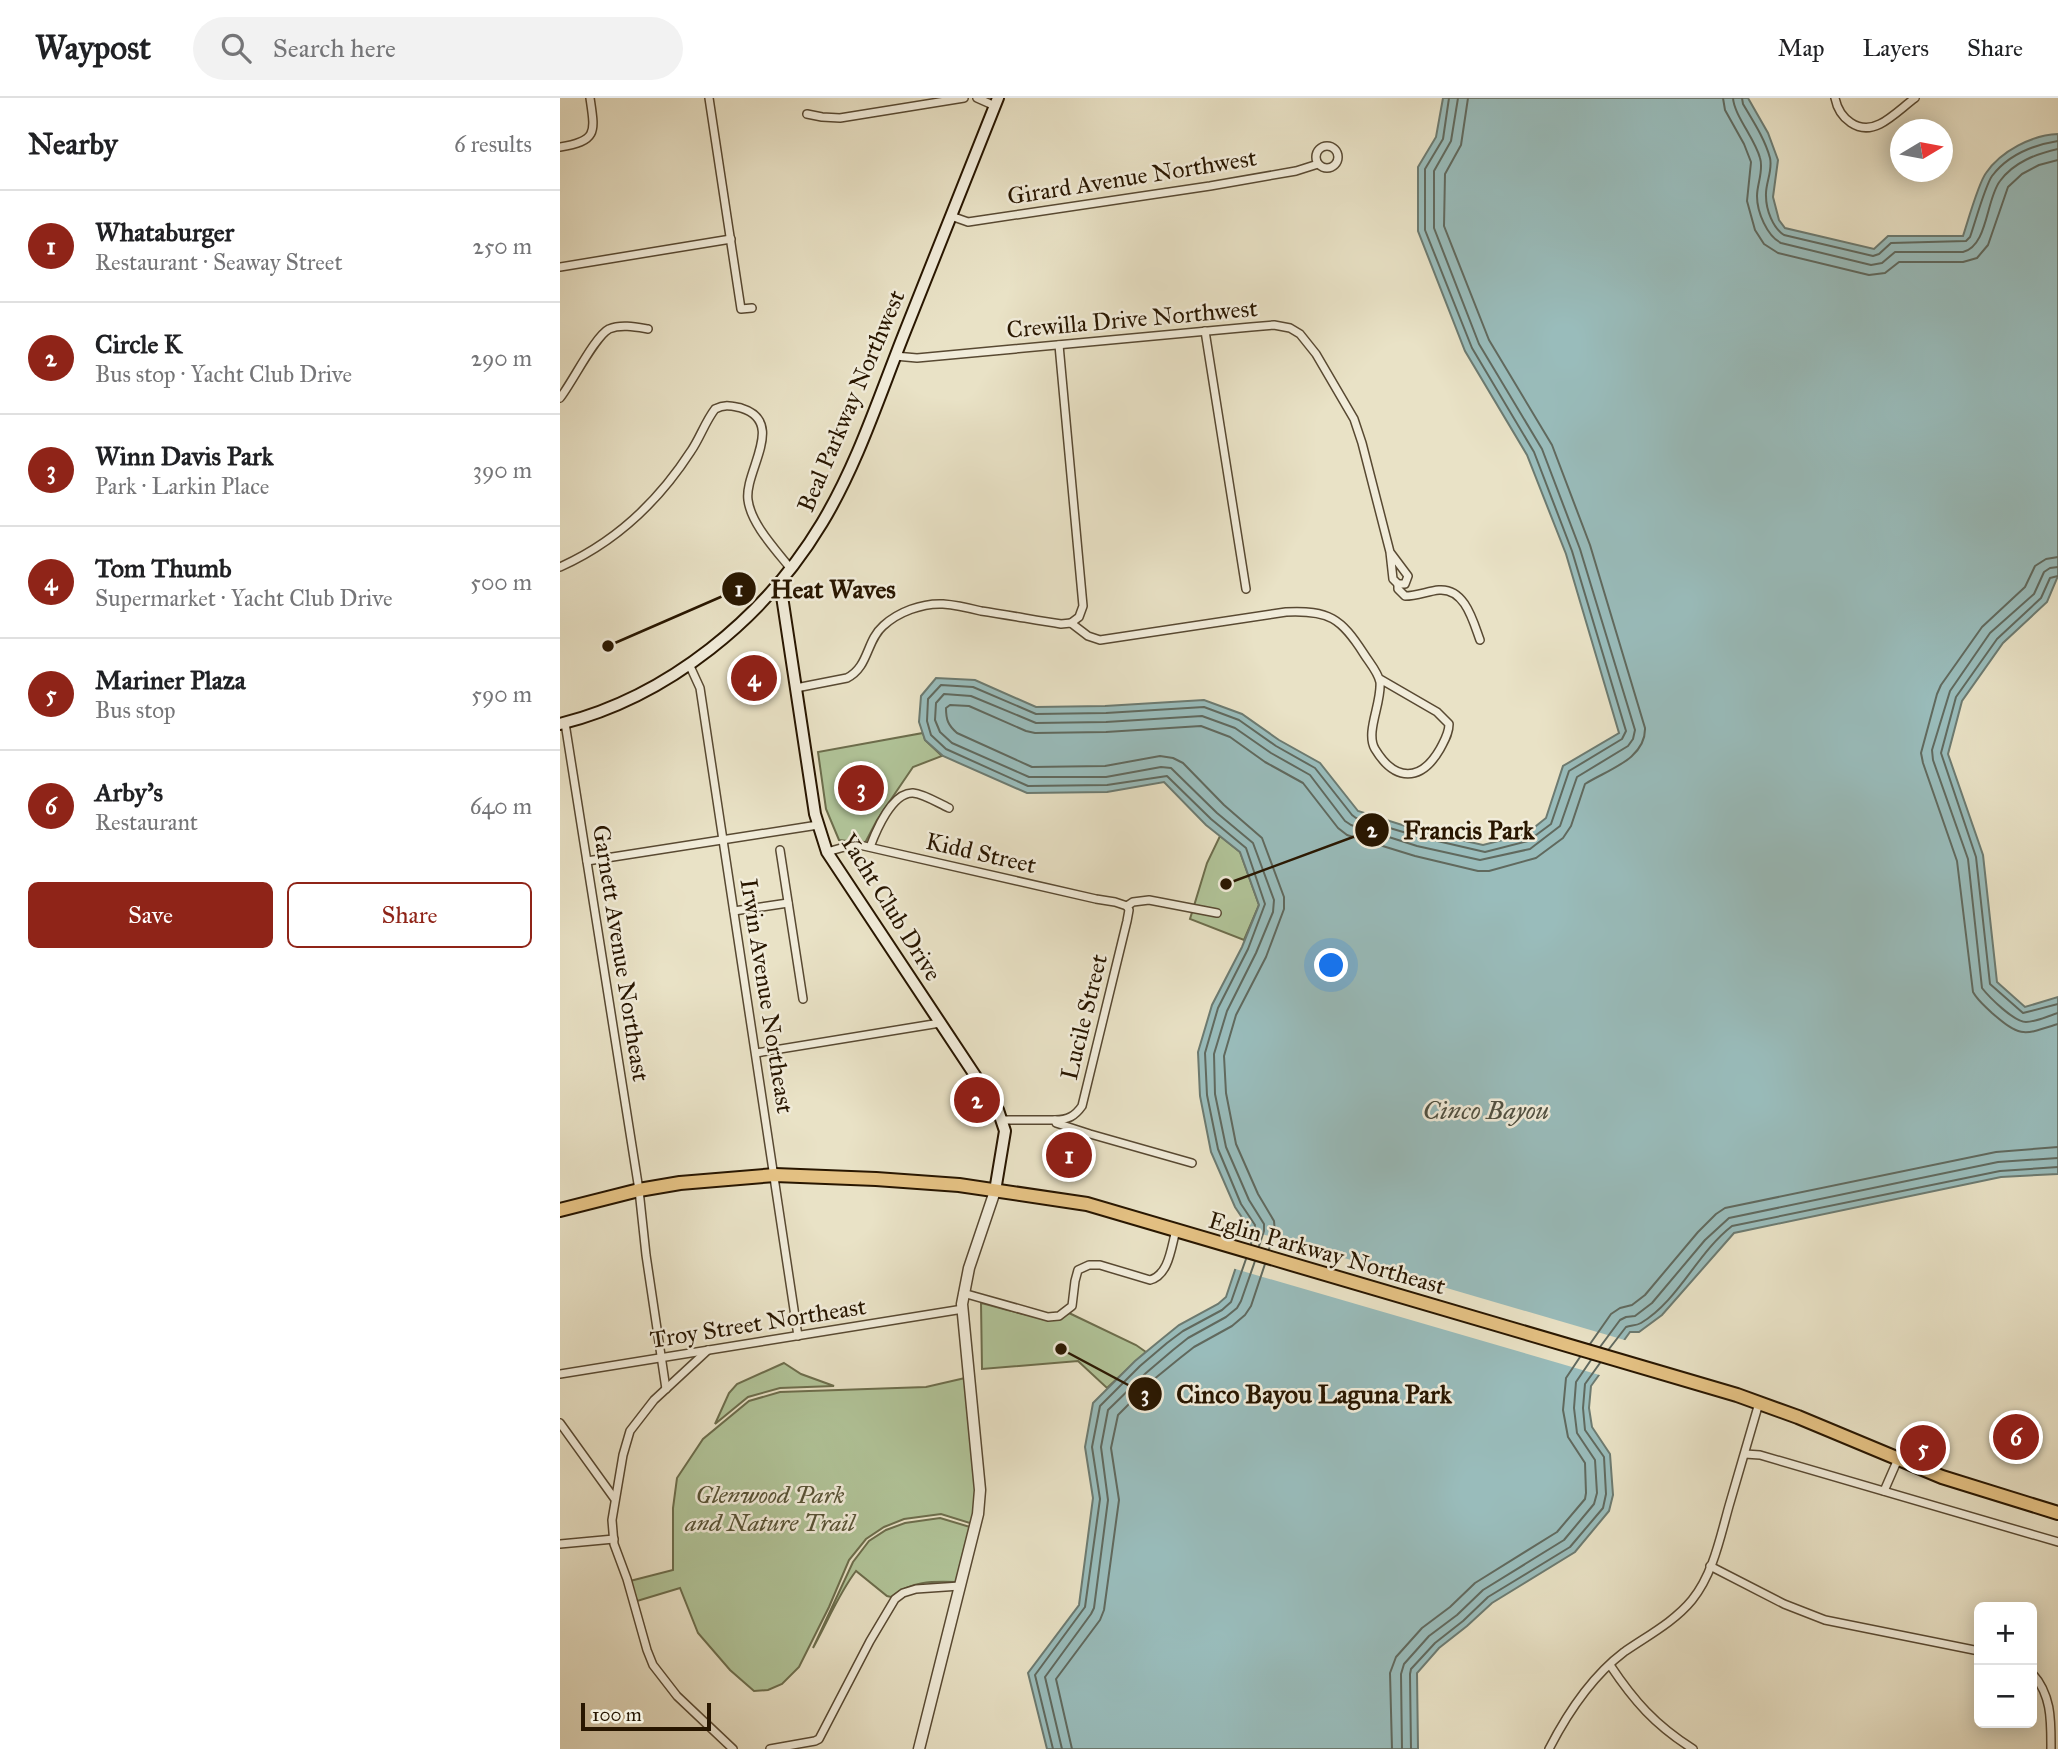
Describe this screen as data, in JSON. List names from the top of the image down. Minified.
{"streets":{"highway":["Eglin Parkway Northeast"],"main road":["Beal Parkway Northwest","Yacht Club Drive"],"street":["Girard Avenue Northwest","Crewilla Drive Northwest","Kidd Street","Garnett Avenue Northeast","Irwin Avenue Northeast","Lucile Street","Troy Street Northeast"]},"crossings":[["Girard Avenue Northwest","Beal Parkway Northwest"],["Crewilla Drive Northwest","Beal Parkway Northwest"],["Beal Parkway Northwest","Yacht Club Drive"],["Beal Parkway Northwest","Garnett Avenue Northeast"],["Beal Parkway Northwest","Irwin Avenue Northeast"],["Kidd Street","Yacht Club Drive"],["Kidd Street","Lucile Street"],["Garnett Avenue Northeast","Eglin Parkway Northeast"],["Garnett Avenue Northeast","Troy Street Northeast"],["Irwin Avenue Northeast","Eglin Parkway Northeast"],["Irwin Avenue Northeast","Troy Street Northeast"]],"water":["Cinco Bayou"],"parks":["Glenwood Park and Nature Trail"],"places":["Heat Waves","Francis Park","Cinco Bayou Laguna Park"],"scale_bar":"100 m","north":"right","page":{"header":"Waypost","search":"Search here","nav":["Map","Layers","Share"],"heading":["Nearby","6 results"],"list":[{"mark":"1","name":"Whataburger","note":"Restaurant · Seaway Street","value":"250 m"},{"mark":"2","name":"Circle K","note":"Bus stop · Yacht Club Drive","value":"290 m"},{"mark":"3","name":"Winn Davis Park","note":"Park · Larkin Place","value":"390 m"},{"mark":"4","name":"Tom Thumb","note":"Supermarket · Yacht Club Drive","value":"500 m"},{"mark":"5","name":"Mariner Plaza","note":"Bus stop","value":"590 m"},{"mark":"6","name":"Arby's","note":"Restaurant","value":"640 m"}],"pins":["4","3","2","1","6","5"],"buttons":["Save","Share"],"map_buttons":["+","−"],"scale":"100 m"}}
